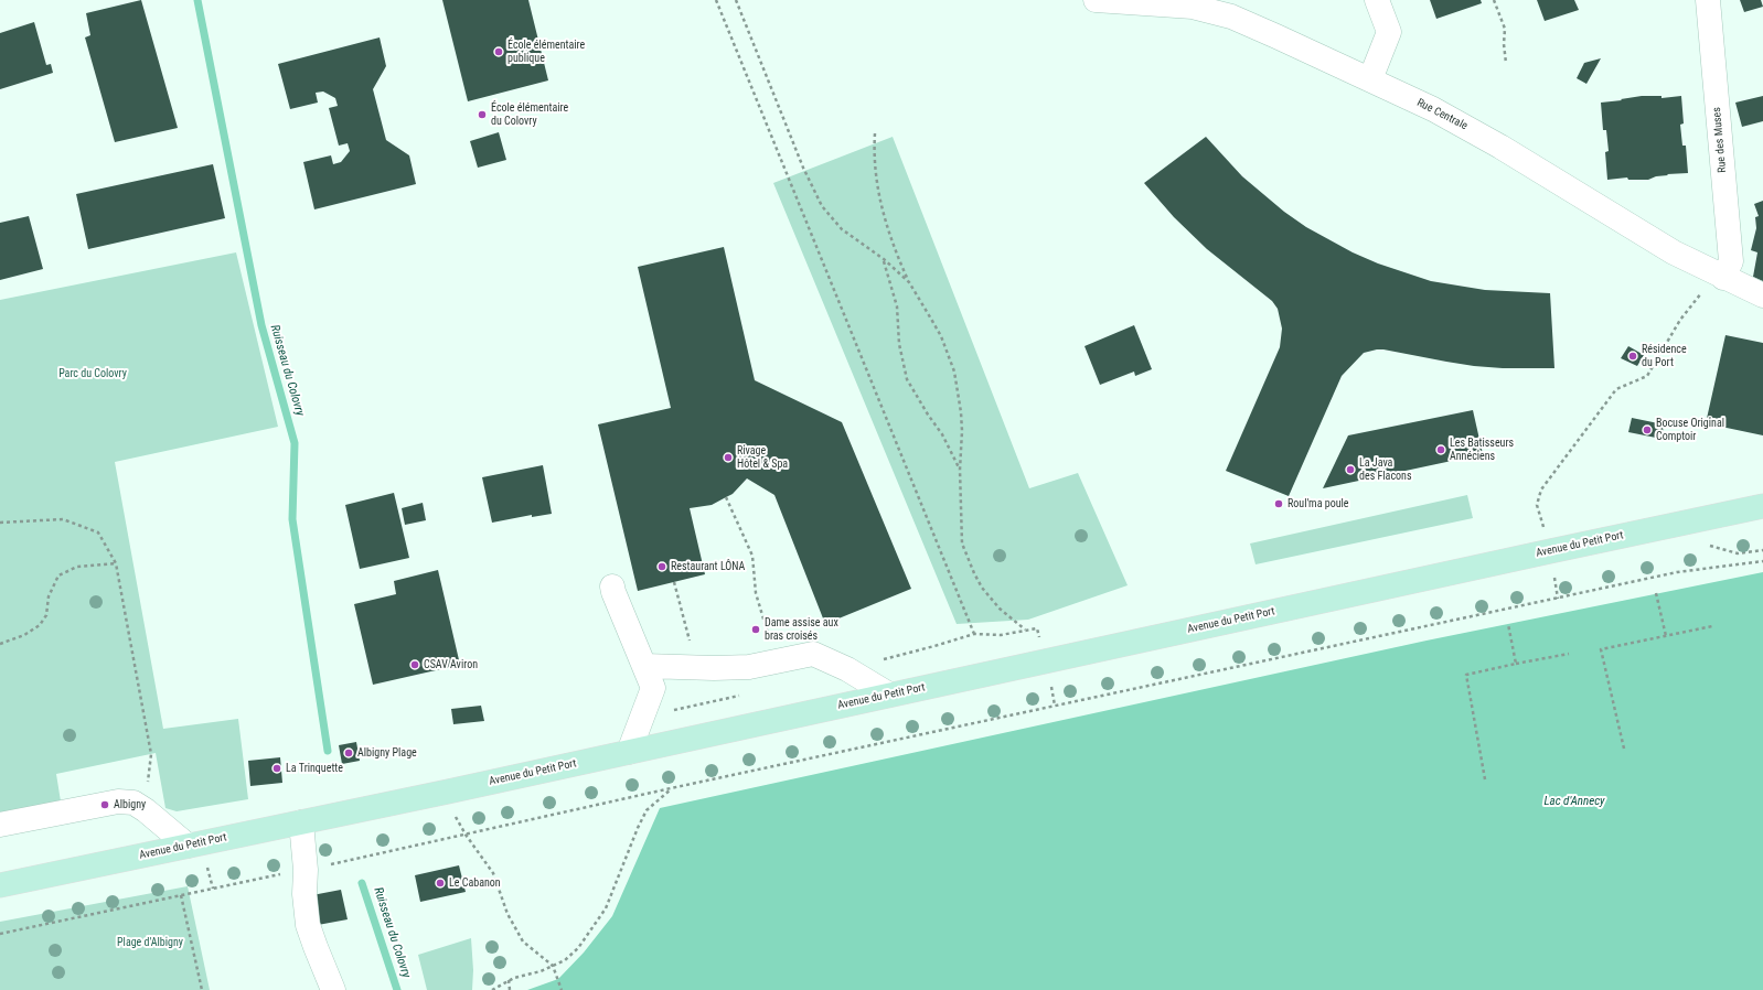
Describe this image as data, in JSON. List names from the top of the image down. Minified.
{"streets":{"main road":["Avenue du Petit Port"],"street":["Rue Centrale","Rue des Muses"]},"crossings":[["Rue Centrale","Rue des Muses"]],"water":["Ruisseau du Colovry","Lac d'Annecy"],"parks":["Parc du Colovry","Plage d'Albigny"],"places":["École élémentaire publique","École élémentaire du Colovry","Résidence du Port","Bocuse Original Comptoir","Les Batisseurs Annéciens","Rivage Hôtel & Spa","La Java des Flacons","Roul'ma poule","Restaurant LÔNA","Dame assise aux bras croisés","CSAV Aviron","Albigny Plage","La Trinquette","Albigny","Le Cabanon"]}
